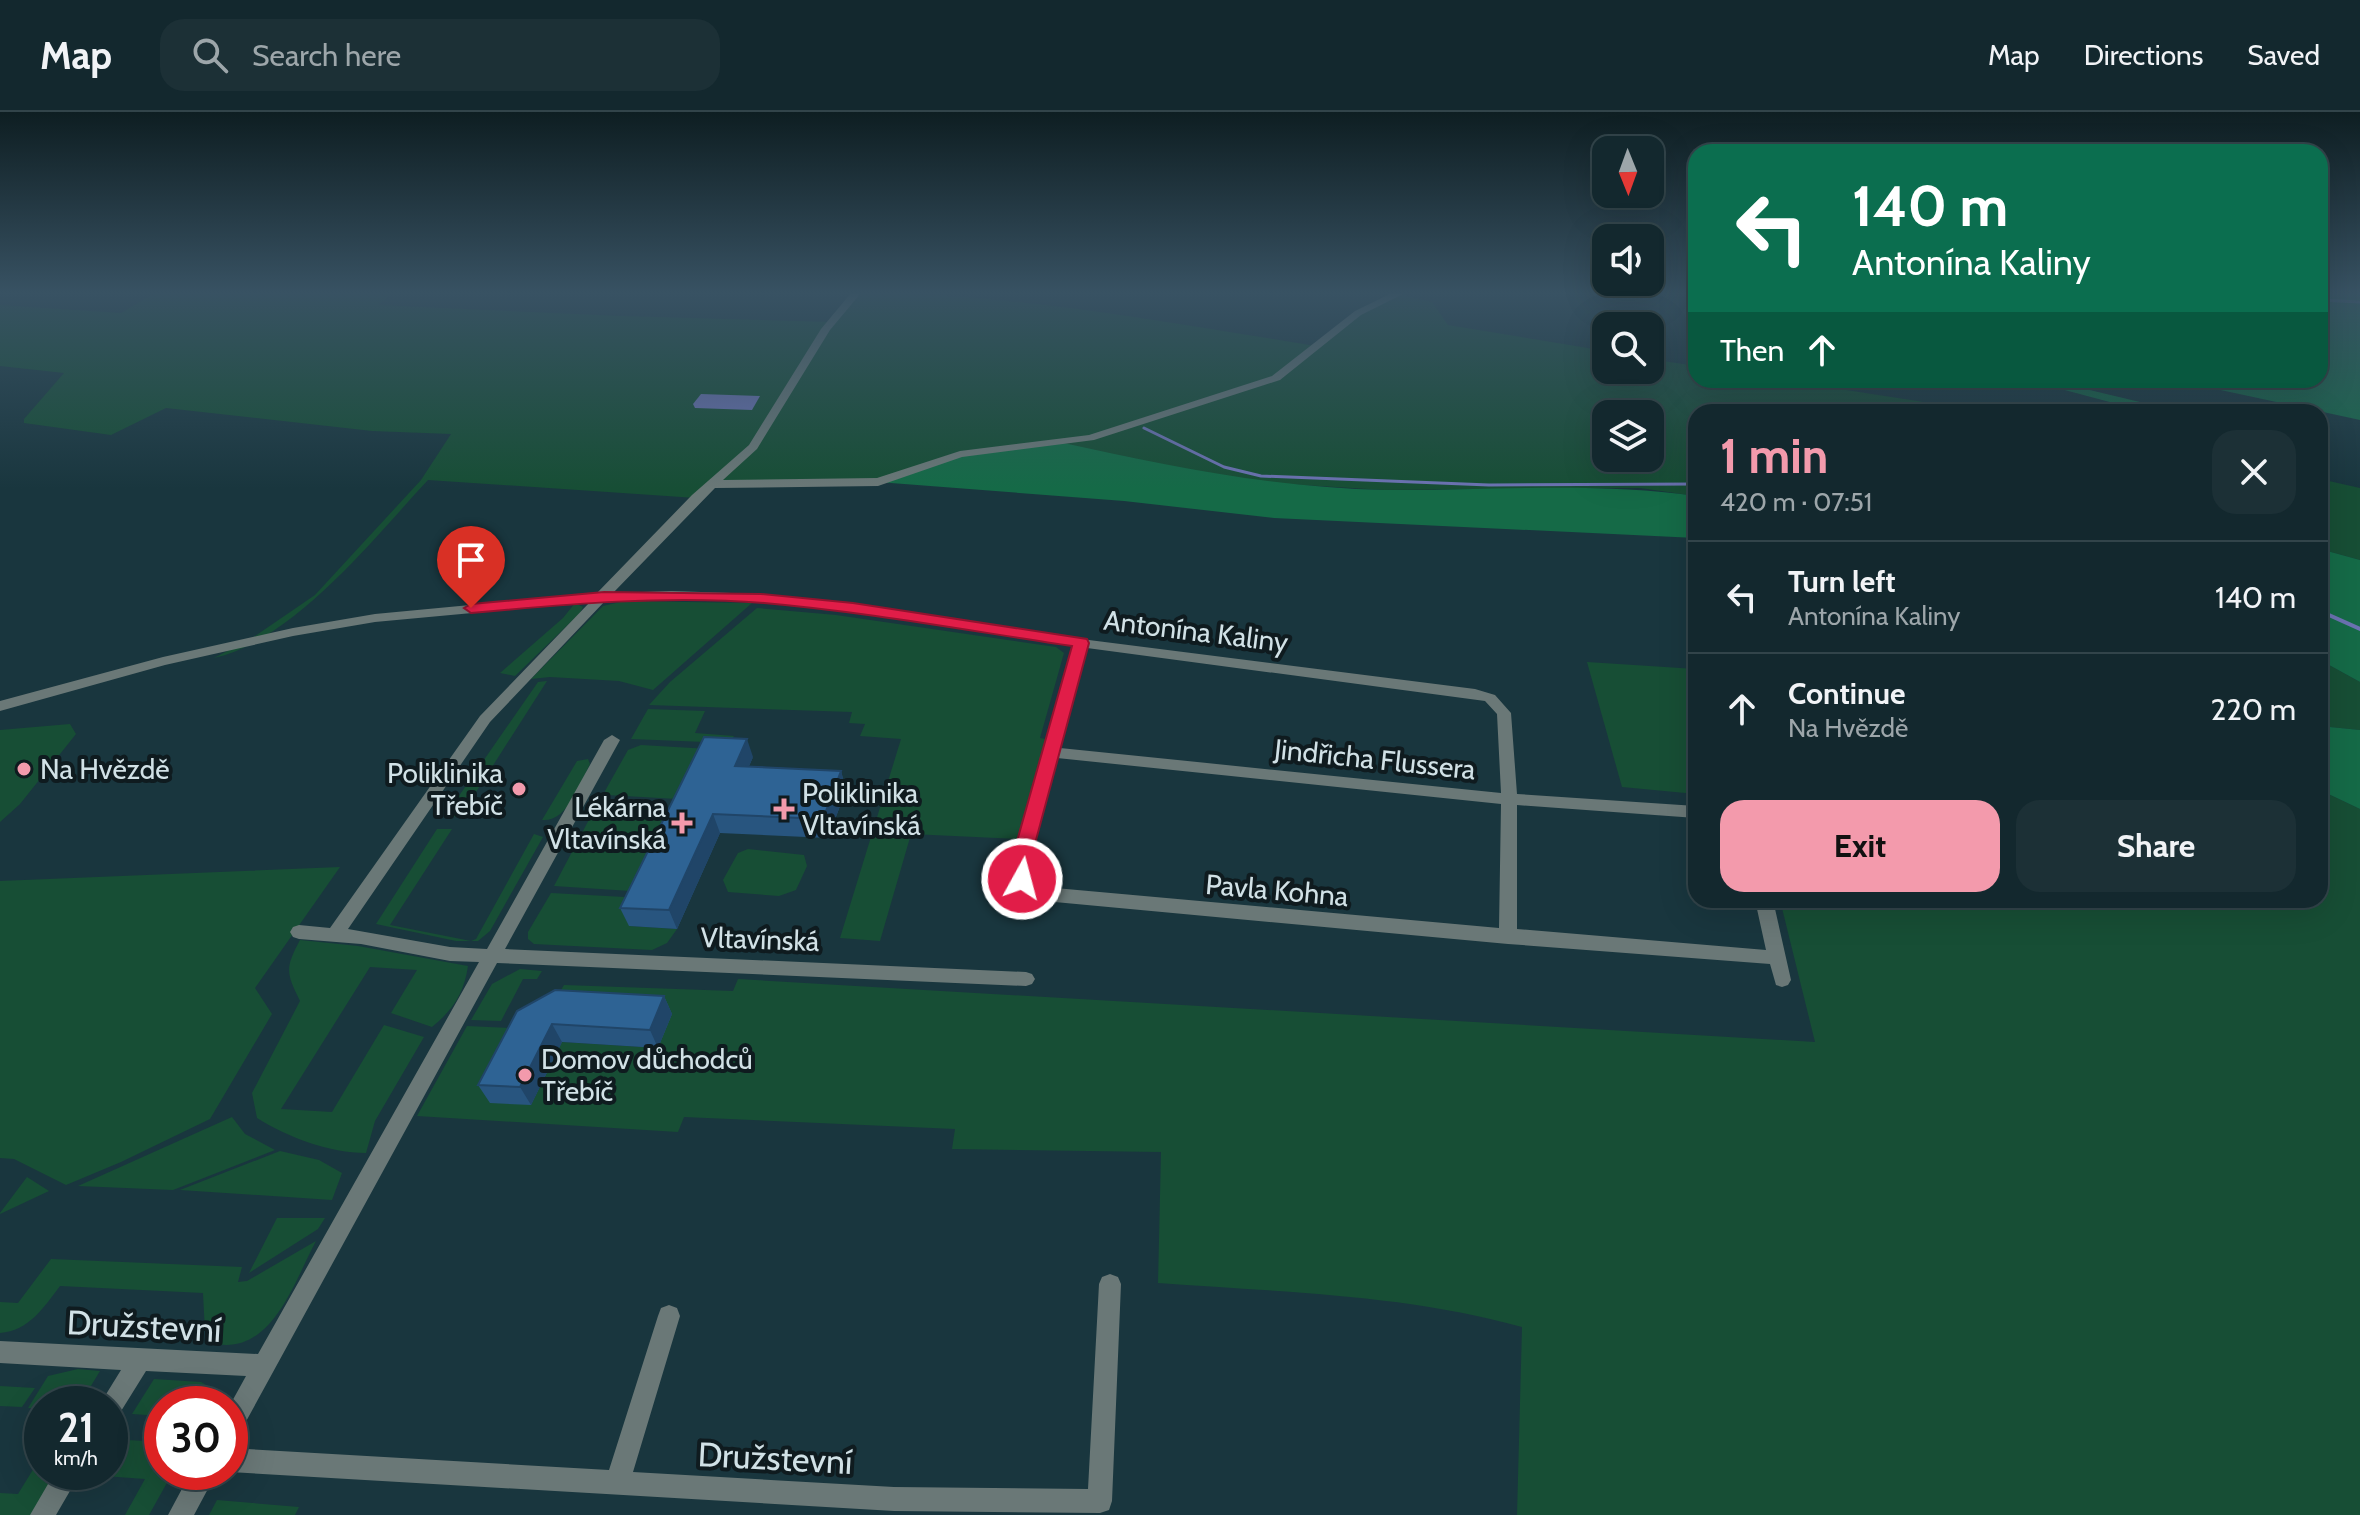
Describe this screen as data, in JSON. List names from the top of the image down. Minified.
{"streets":{"street":["Antonína Kaliny","Jindřicha Flussera","Pavla Kohna","Vltavínská","Družstevní"]},"crossings":[["Antonína Kaliny","Jindřicha Flussera"],["Antonína Kaliny","Pavla Kohna"],["Jindřicha Flussera","Pavla Kohna"]],"places":{"other":["Na Hvězdě","Poliklinika Třebíč","Domov důchodců Třebíč"],"health":["Poliklinika Vltavínská","Lékárna Vltavínská"]},"north":"bottom","page":{"header":"Map","search":"Search here","nav":["Map","Directions","Saved"],"turn":["140 m","Antonína Kaliny"],"then":"Then","heading":["1 min","420 m · 07:51"],"list":[{"name":"Turn left","note":"Antonína Kaliny","value":"140 m"},{"name":"Continue","note":"Na Hvězdě","value":"220 m"}],"buttons":["Exit","Share"],"speed":"21 km/h","limit":"30"}}
